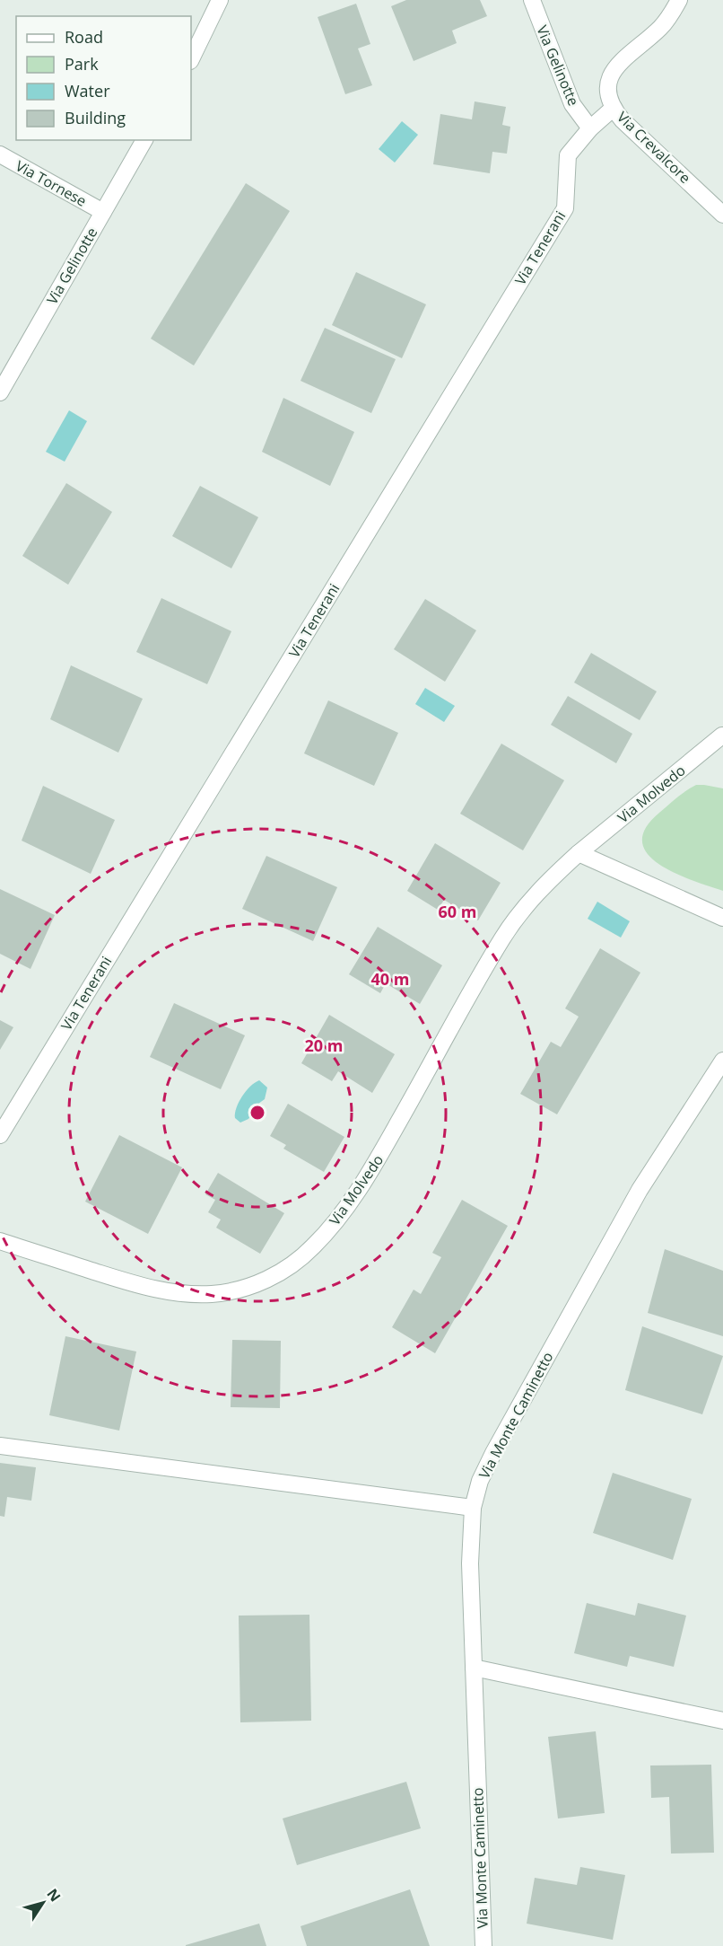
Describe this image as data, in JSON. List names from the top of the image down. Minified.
{"streets":{"street":["Via Gelinotte","Via Crevalcore","Via Tornese","Via Tenerani","Via Molvedo","Via Monte Caminetto"]},"crossings":[["Via Gelinotte","Via Tornese"],["Via Gelinotte","Via Tenerani"],["Via Crevalcore","Via Tenerani"]],"legend":["Road","Park","Water","Building"],"north":"top right","rings":["60 m","40 m","20 m"]}
